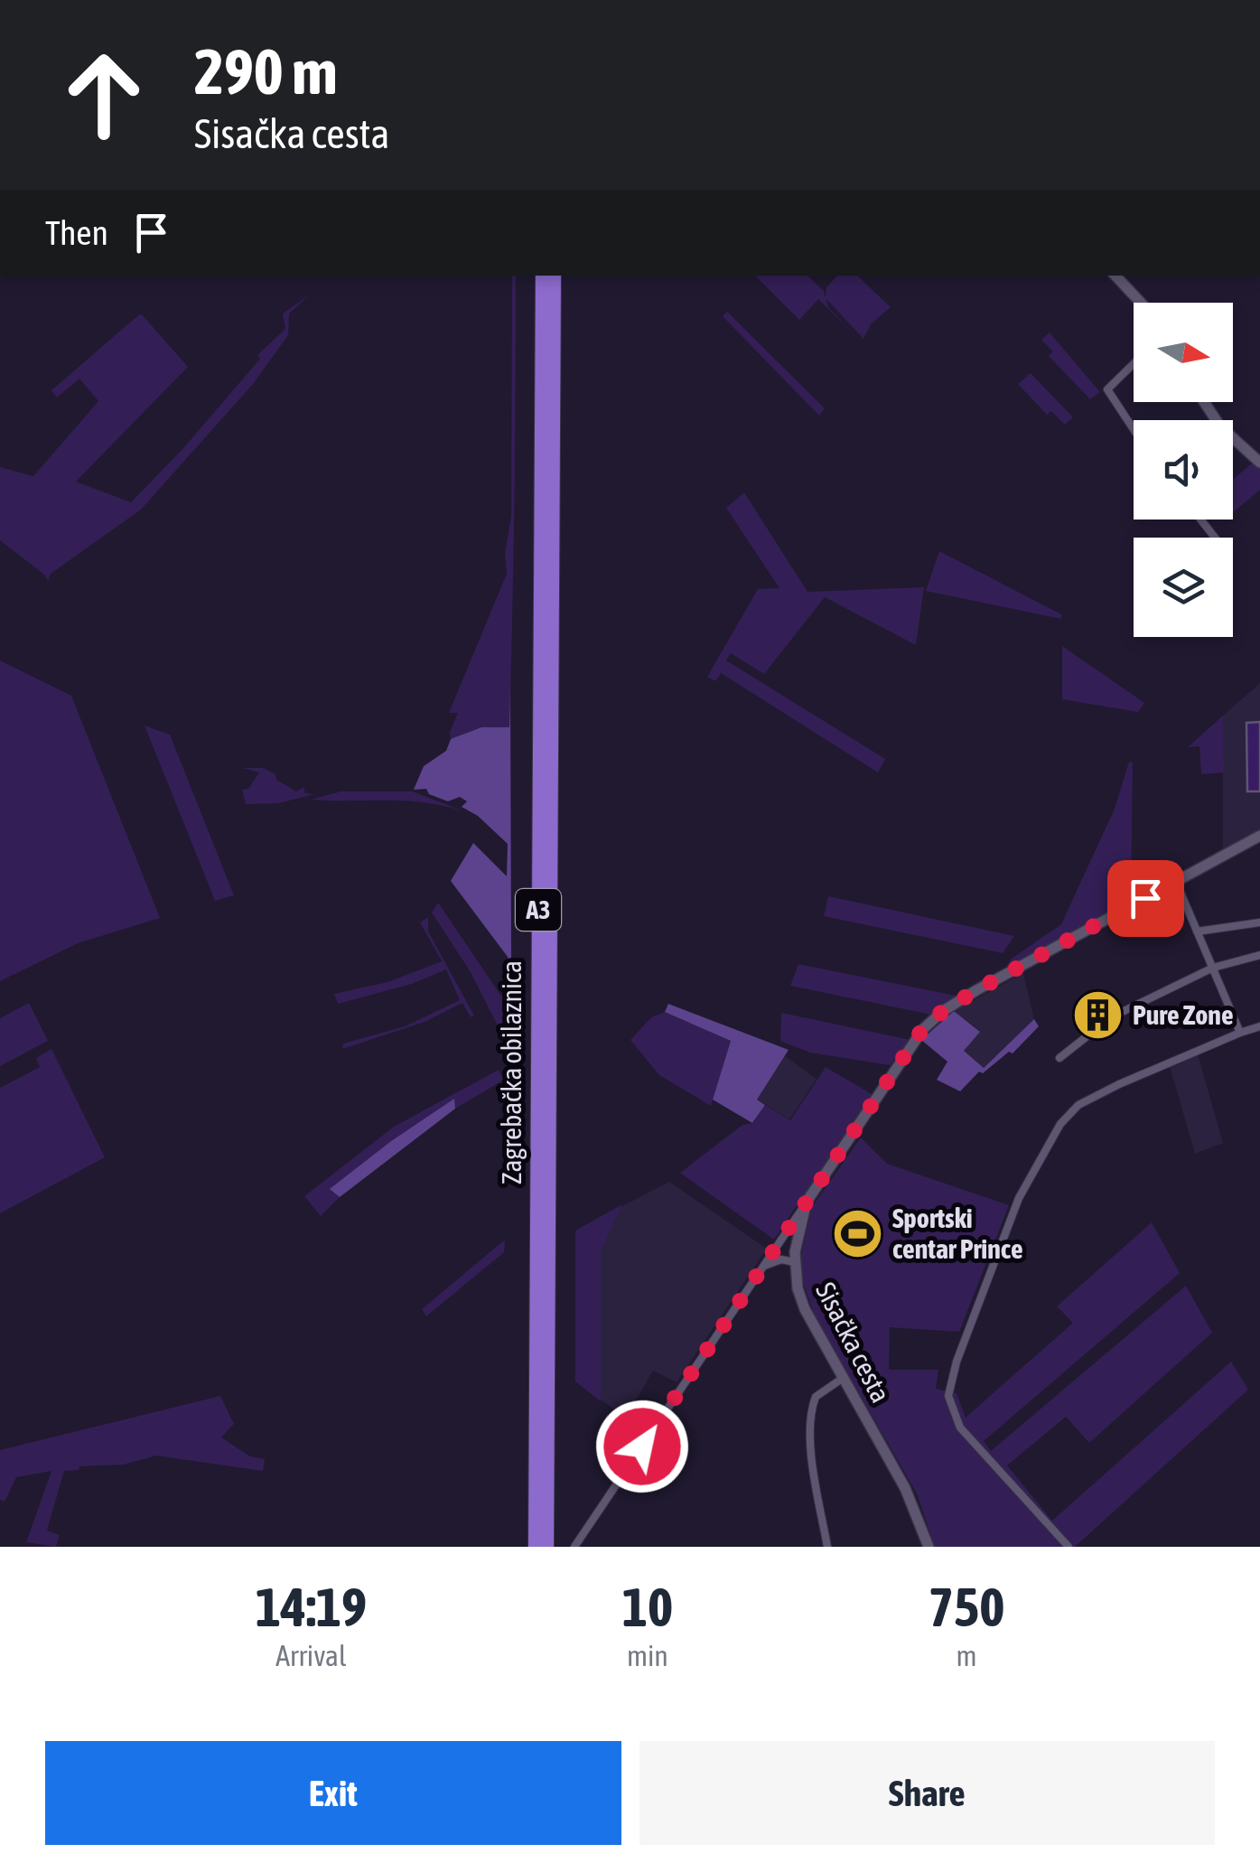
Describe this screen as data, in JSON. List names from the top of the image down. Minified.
{"streets":{"highway":["A3","Zagrebačka obilaznica"],"main road":["Sisačka cesta"]},"places":{"building":["Pure Zone"],"sports":["Sportski centar Prince"]},"north":"right","page":{"turn":["290 m","Sisačka cesta"],"then":"Then","eta":["14:19","Arrival","10","min","750","m"],"buttons":["Exit","Share"]}}
